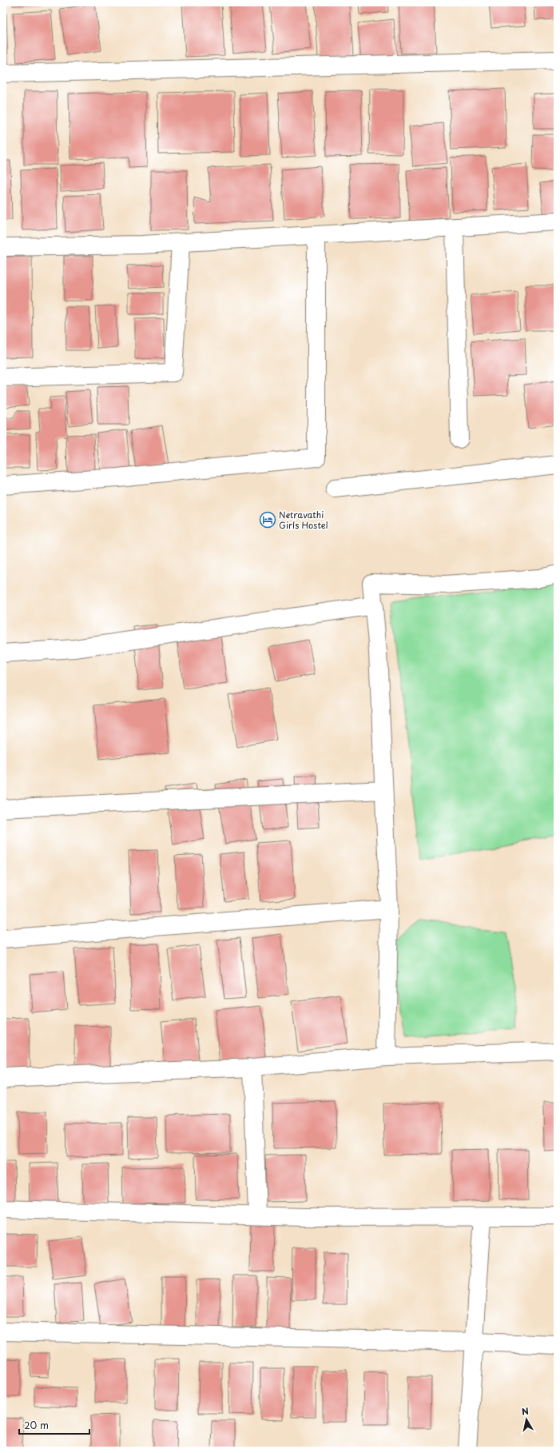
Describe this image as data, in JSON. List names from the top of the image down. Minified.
{"places":{"hotel":["Netravathi Girls Hostel"]},"scale_bar":"20 m","north":"top"}
